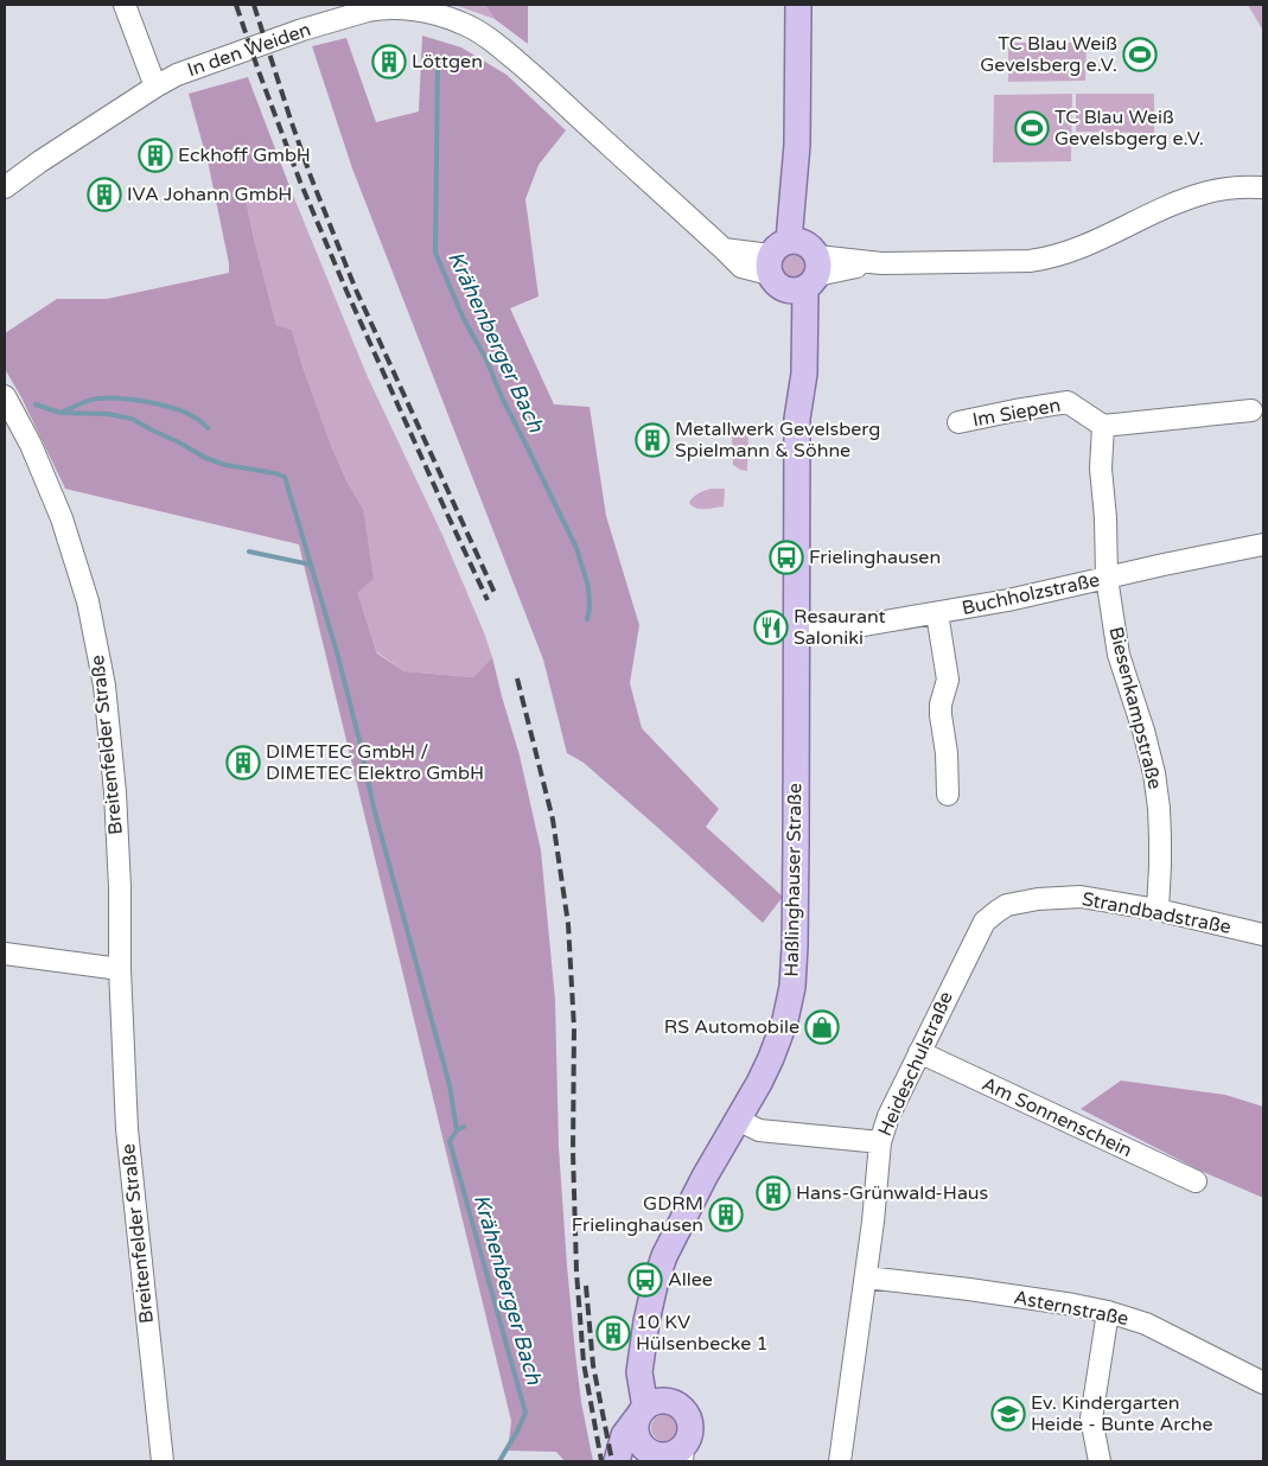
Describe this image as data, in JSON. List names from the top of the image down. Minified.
{"streets":{"main road":["Haßlinghauser Straße"],"street":["In den Weiden","Im Siepen","Buchholzstraße","Biesenkampstraße","Breitenfelder Straße","Strandbadstraße","Heideschulstraße","Am Sonnenschein","Asternstraße"]},"crossings":[["In den Weiden","Haßlinghauser Straße"],["Buchholzstraße","Biesenkampstraße"],["Buchholzstraße","Haßlinghauser Straße"],["Biesenkampstraße","Strandbadstraße"],["Strandbadstraße","Heideschulstraße"],["Heideschulstraße","Am Sonnenschein"],["Heideschulstraße","Asternstraße"]],"water":["Krähenberger Bach"],"places":{"sports":["TC Blau Weiß Gevelsberg e.V.","TC Blau Weiß Gevelsbgerg e.V."],"building":["Löttgen","Eckhoff GmbH","IVA Johann GmbH","Metallwerk Gevelsberg Spielmann & Söhne","DIMETEC GmbH / DIMETEC Elektro GmbH","Hans-Grünwald-Haus","GDRM Frielinghausen","10 KV Hülsenbecke 1"],"bus stop":["Frielinghausen","Allee"],"restaurant":["Resaurant Saloniki"],"shop":["RS Automobile"],"school or university":["Ev. Kindergarten Heide - Bunte Arche"]}}
